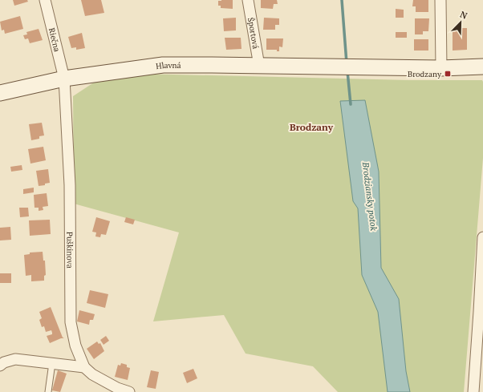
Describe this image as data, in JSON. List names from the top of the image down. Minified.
{"streets":{"main road":["Hlavná"],"street":["Športová","Riečna","Puškinova"]},"crossings":[["Športová","Hlavná"],["Riečna","Hlavná"],["Riečna","Puškinova"],["Hlavná","Puškinova"]],"districts":["Brodzany"],"water":["Brodziansky potok"],"places":{"transit":["Brodzany"]},"north":"top right"}
